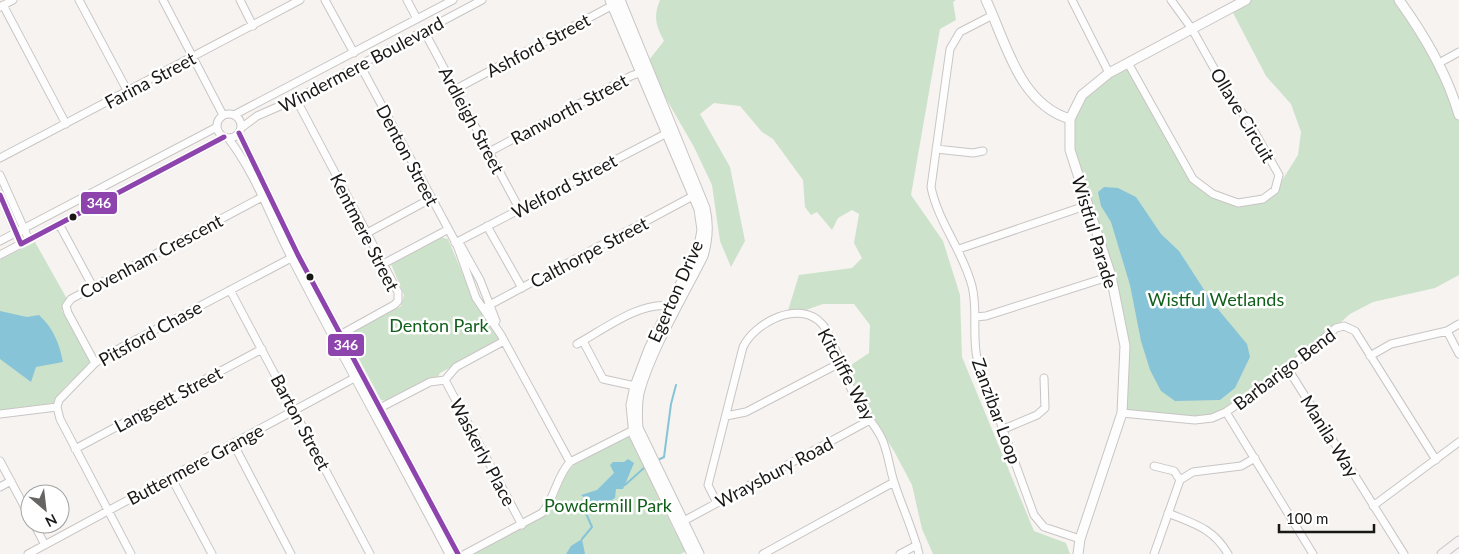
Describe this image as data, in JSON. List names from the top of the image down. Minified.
{"streets":{"street":["Ashford Street","Windermere Boulevard","Farina Street","Ranworth Street","Ollave Circuit","Ardleigh Street","Denton Street","Welford Street","Kentmere Street","Wistful Parade","Calthorpe Street","Covenham Crescent","Egerton Drive","Pitsford Chase","Barbarigo Bend","Kitcliffe Way","Langsett Street","Zanzibar Loop","Barton Street","Manila Way","Waskerly Place","Buttermere Grange","Wraysbury Road"]},"crossings":[["Ashford Street","Ardleigh Street"],["Ashford Street","Egerton Drive"],["Windermere Boulevard","Ardleigh Street"],["Windermere Boulevard","Denton Street"],["Windermere Boulevard","Kentmere Street"],["Ranworth Street","Ardleigh Street"],["Ranworth Street","Egerton Drive"],["Ollave Circuit","Wistful Parade"],["Ardleigh Street","Welford Street"],["Denton Street","Welford Street"],["Denton Street","Calthorpe Street"],["Welford Street","Egerton Drive"],["Wistful Parade","Barbarigo Bend"],["Wistful Parade","Zanzibar Loop"],["Calthorpe Street","Egerton Drive"],["Covenham Crescent","Pitsford Chase"],["Egerton Drive","Wraysbury Road"],["Pitsford Chase","Barton Street"],["Barbarigo Bend","Manila Way"],["Kitcliffe Way","Wraysbury Road"],["Langsett Street","Barton Street"],["Barton Street","Buttermere Grange"]],"parks":["Wistful Wetlands","Denton Park","Powdermill Park"],"lines":["transit line 346"],"scale_bar":"100 m","north":"bottom right"}
